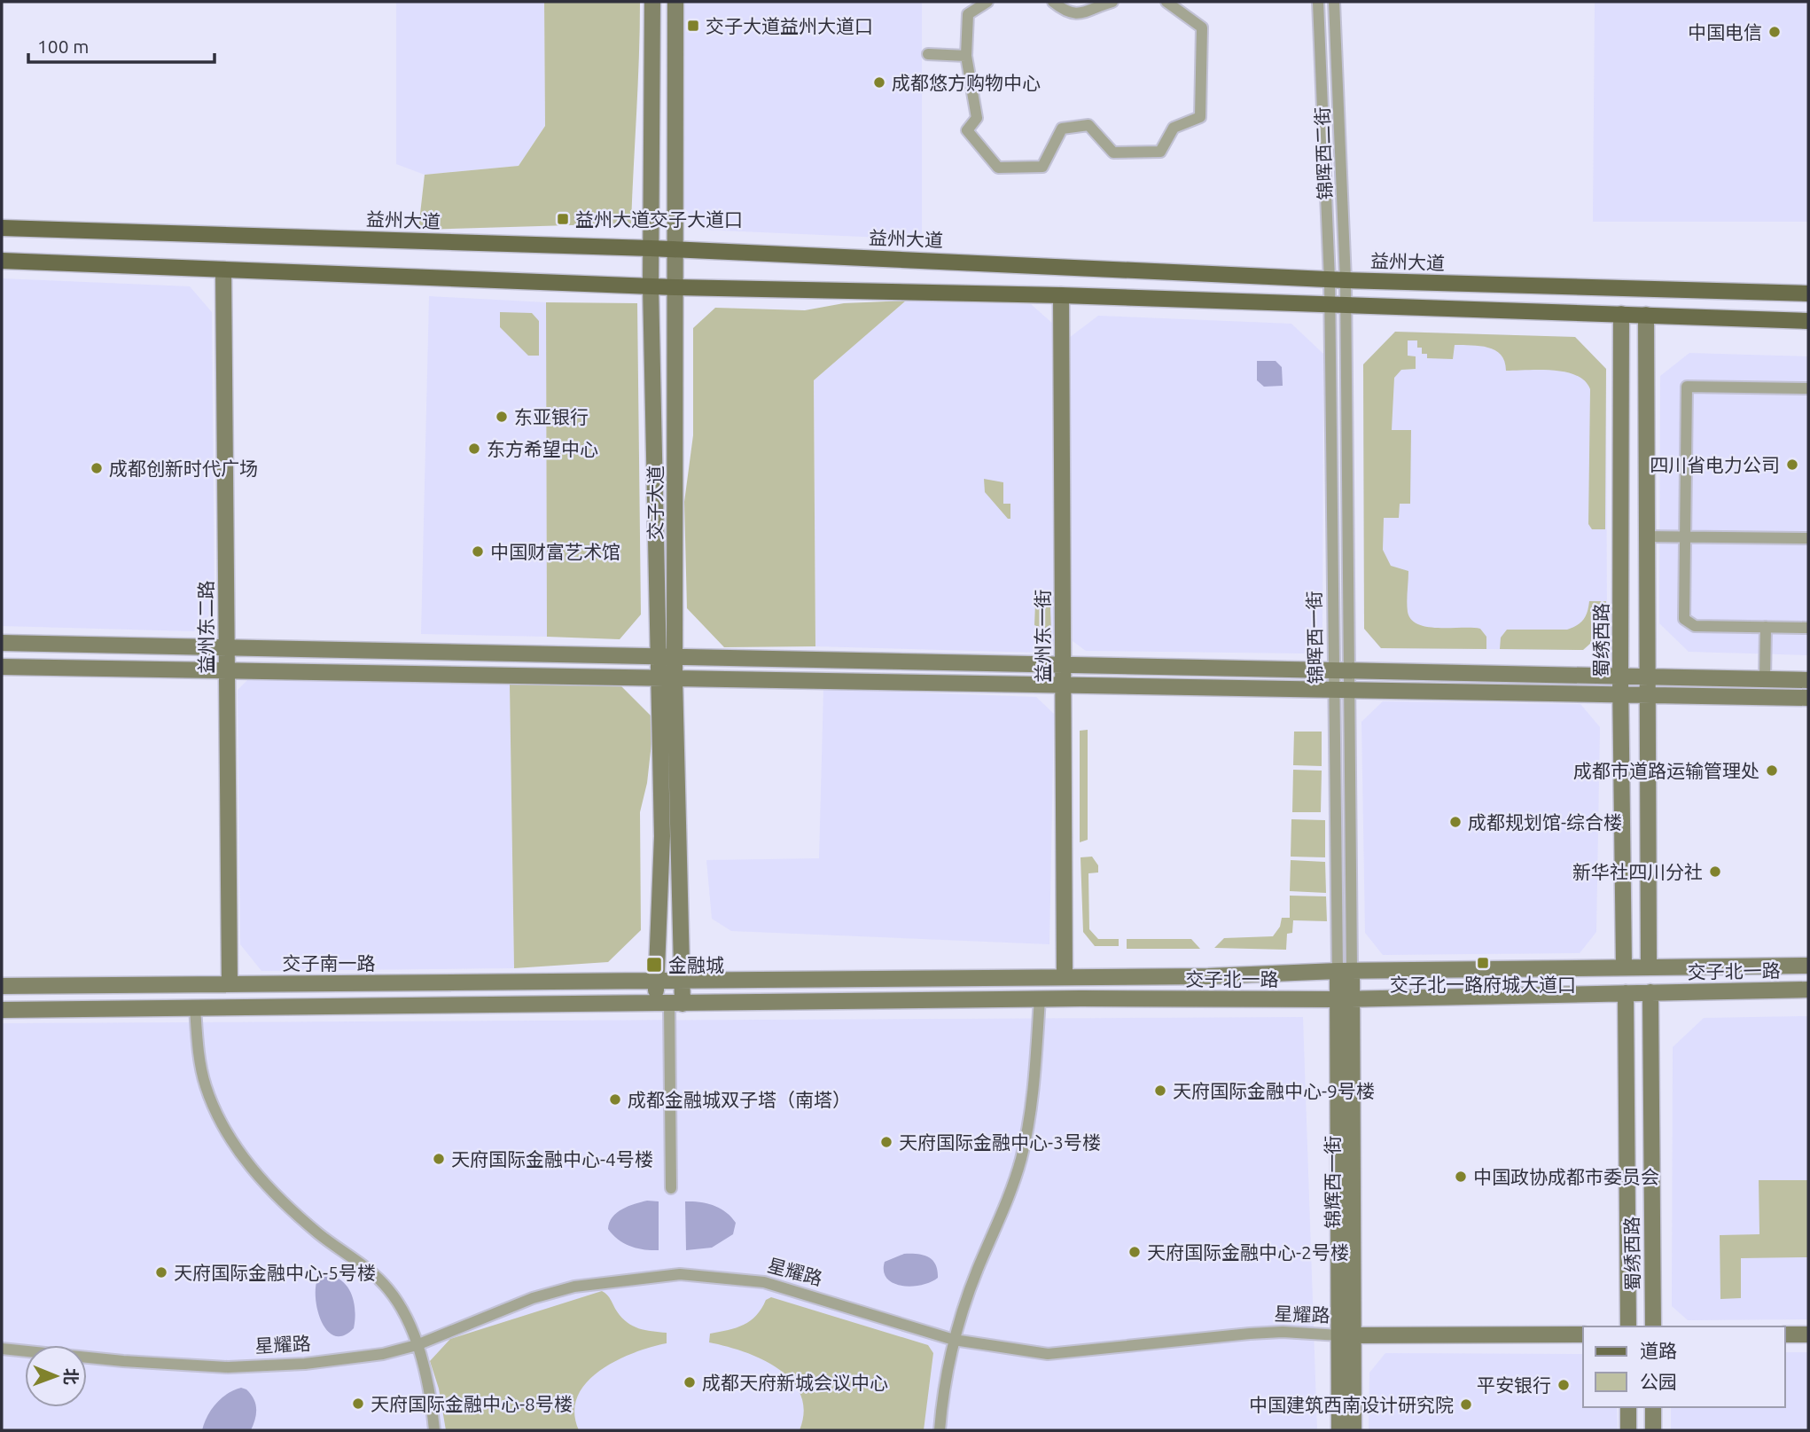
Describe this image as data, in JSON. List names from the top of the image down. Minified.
{"streets":{"main road":["益州大道"],"street":["锦晖西二街","交子大道","益州东二路","益州东一街","锦晖西一街","蜀绣西路","交子南一路","交子北一路","锦辉西一街","星耀路"]},"crossings":[["锦晖西二街","益州大道"],["锦晖西二街","锦晖西一街"],["益州大道","交子大道"],["交子大道","交子南一路"],["交子大道","交子北一路"],["益州东二路","交子南一路"],["益州东一街","交子北一路"],["锦晖西一街","交子北一路"],["锦晖西一街","锦辉西一街"],["蜀绣西路","交子北一路"],["交子南一路","交子北一路"],["交子北一路","锦辉西一街"],["锦辉西一街","星耀路"]],"places":{"transit":["交子大道益州大道口","益州大道交子大道口","交子北一路府城大道口","金融城"],"other":["中国电信","成都悠方购物中心","东亚银行","东方希望中心","四川省电力公司","成都创新时代广场","中国财富艺术馆","成都市道路运输管理处","成都规划馆-综合楼","新华社四川分社","天府国际金融中心-9号楼","成都金融城双子塔（南塔）","天府国际金融中心-3号楼","天府国际金融中心-4号楼","中国政协成都市委员会","天府国际金融中心-2号楼","天府国际金融中心-5号楼","成都天府新城会议中心","平安银行","天府国际金融中心-8号楼","中国建筑西南设计研究院"]},"legend":["道路","公园"],"scale_bar":"100 m","north":"right"}
